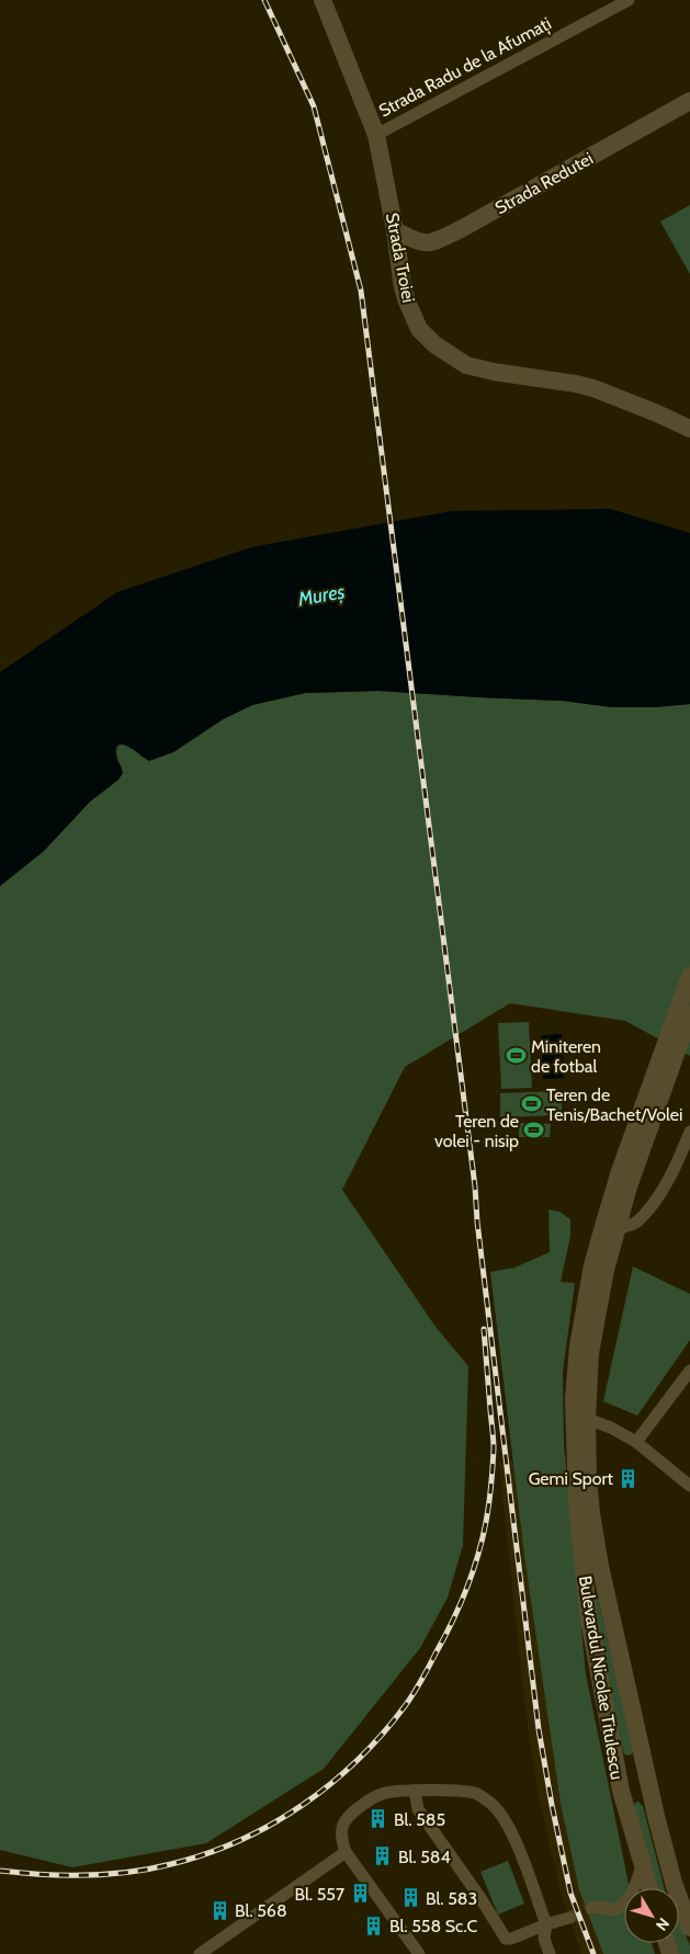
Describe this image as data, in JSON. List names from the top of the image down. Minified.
{"streets":{"main road":["Strada Redutei","Strada Troiei","Bulevardul Nicolae Titulescu"],"street":["Strada Radu de la Afumați"]},"crossings":[["Strada Radu de la Afumați","Strada Troiei"],["Strada Redutei","Strada Troiei"]],"water":["Mureș"],"places":{"sports":["Miniteren de fotbal","Teren de Tenis/Bachet/Volei","Teren de volei - nisip"],"building":["Gemi Sport","Bl. 585","Bl. 584","Bl. 557","Bl. 583","Bl. 568","Bl. 558 Sc.C"]},"north":"bottom right"}
